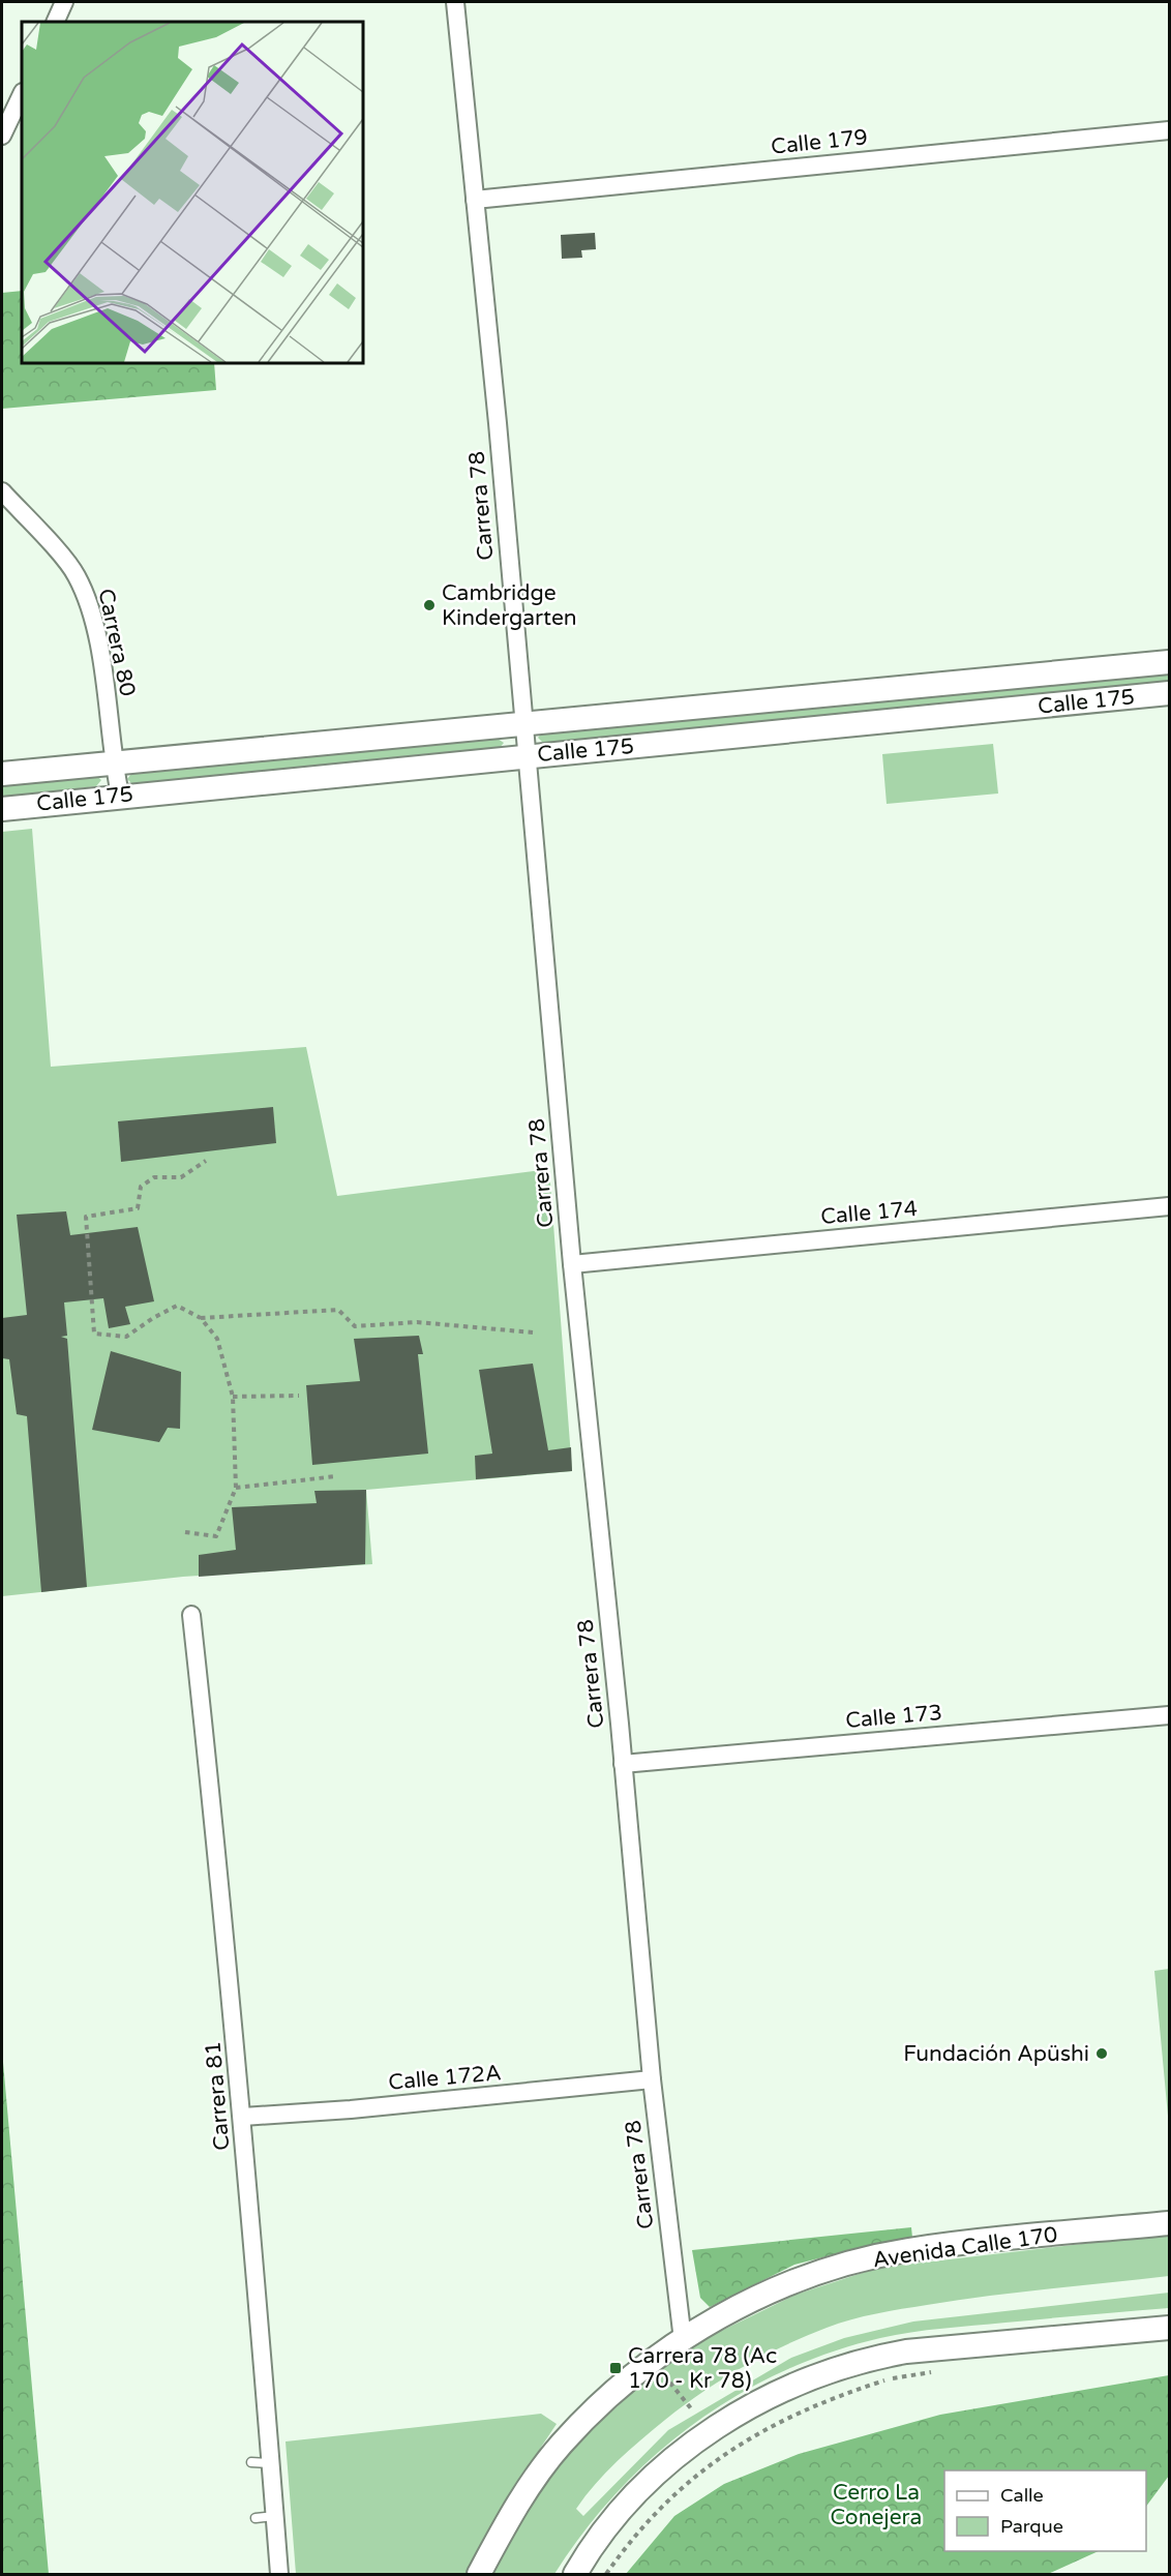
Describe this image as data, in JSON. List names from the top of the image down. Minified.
{"streets":{"street":["Calle 179","Carrera 78","Carrera 80","Calle 175","Calle 174","Calle 173","Calle 172A","Carrera 81","Avenida Calle 170"]},"crossings":[["Calle 179","Carrera 78"],["Carrera 78","Calle 175"],["Carrera 78","Calle 174"],["Carrera 78","Calle 173"],["Carrera 78","Calle 172A"],["Carrera 78","Avenida Calle 170"],["Carrera 80","Calle 175"],["Calle 172A","Carrera 81"]],"parks":["Cerro La Conejera"],"places":{"other":["Cambridge Kindergarten","Fundación Apüshi"],"transit":["Carrera 78 (Ac 170 - Kr 78)"]},"legend":["Calle","Parque"]}
